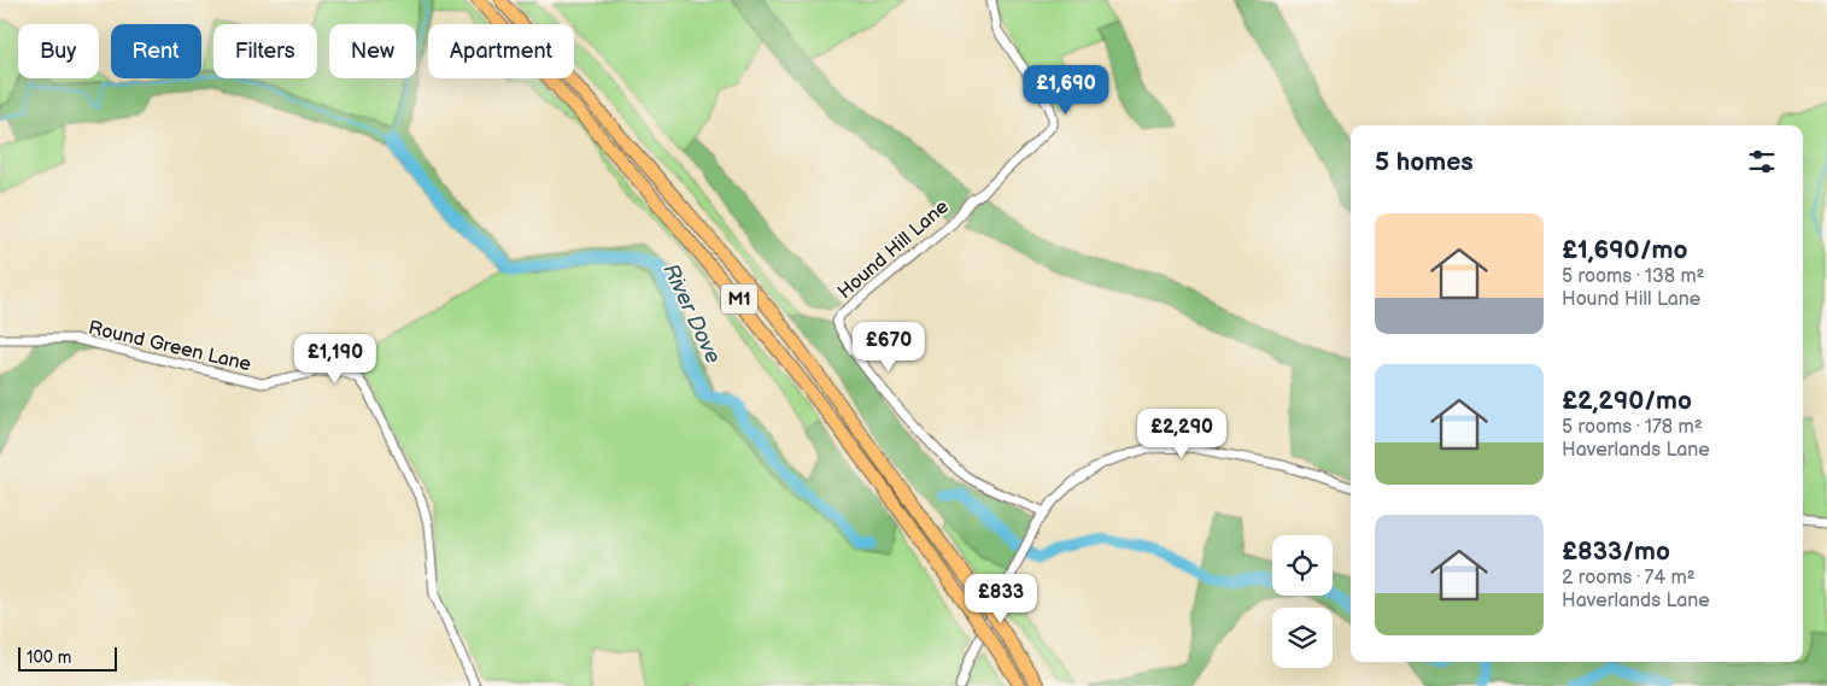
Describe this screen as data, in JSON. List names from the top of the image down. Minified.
{"streets":{"highway":["M1"],"street":["Hound Hill Lane","Round Green Lane"]},"water":["River Dove"],"scale_bar":"100 m","page":{"chip":["Buy","Rent","Filters","New","Apartment"],"price":["£1,690","£670","£1,190","£2,290","£833"],"heading":"5 homes","list":[{"name":"£1,690/mo","note":"5 rooms · 138 m² · Hound Hill Lane"},{"name":"£2,290/mo","note":"5 rooms · 178 m² · Haverlands Lane"},{"name":"£833/mo","note":"2 rooms · 74 m² · Haverlands Lane"}],"scale":"100 m"}}
